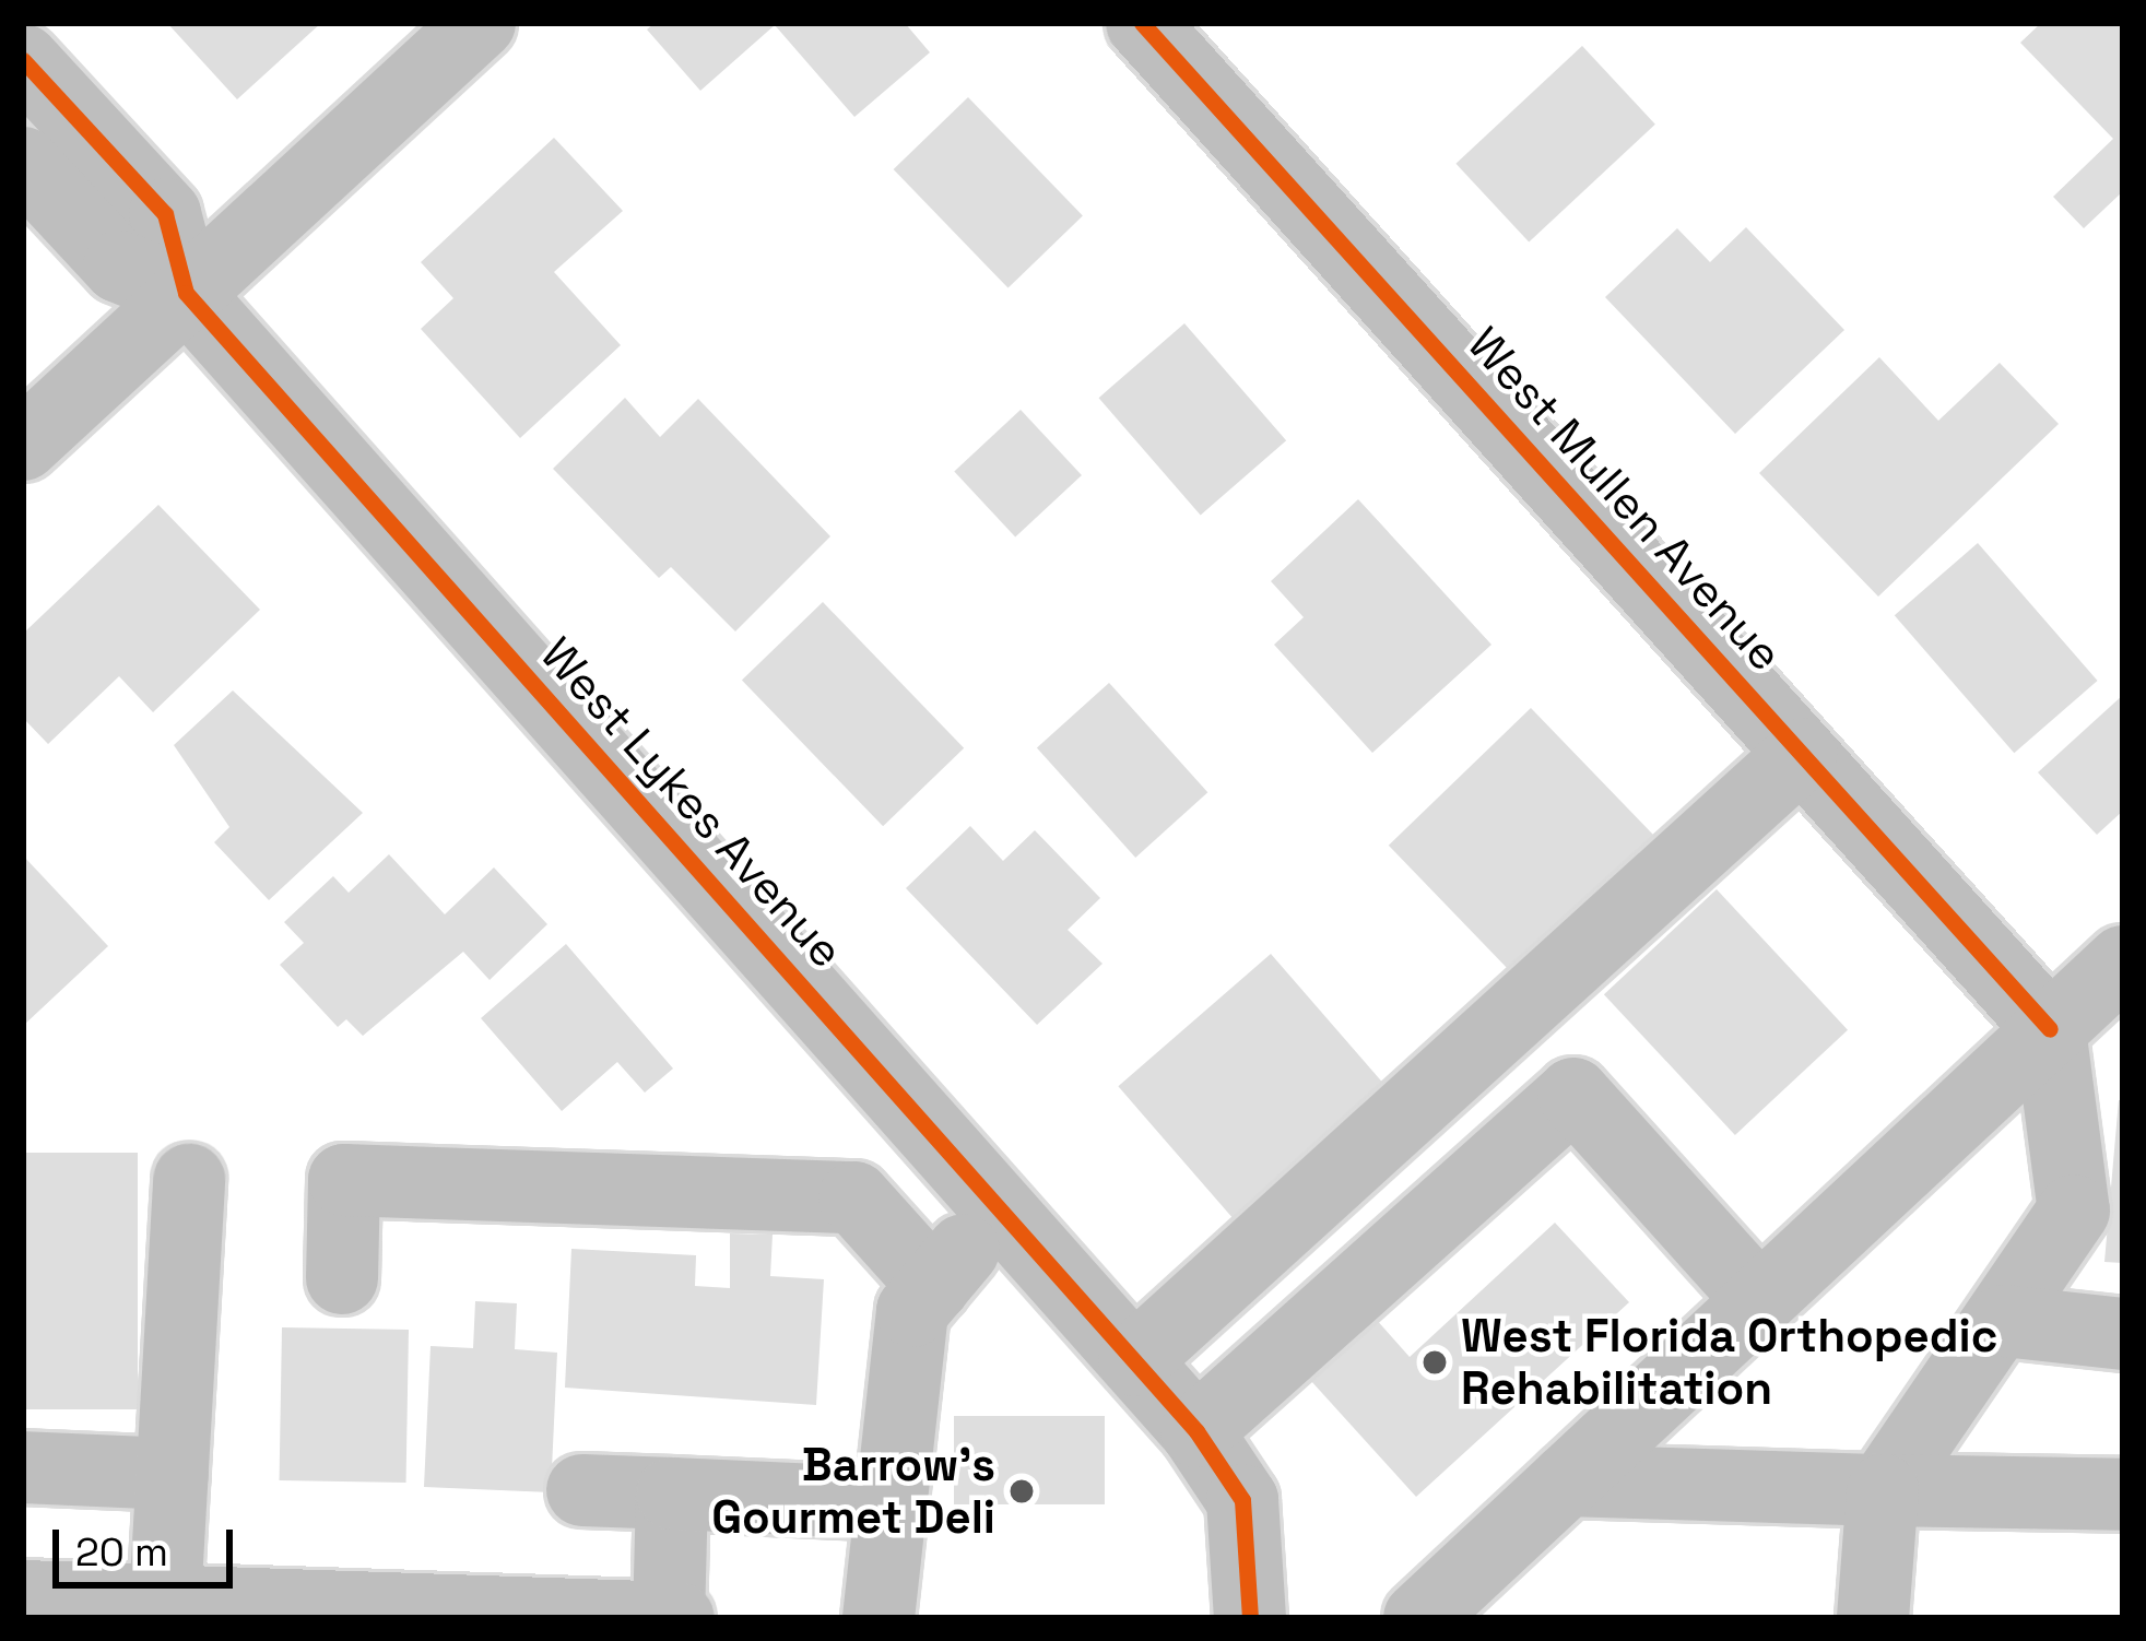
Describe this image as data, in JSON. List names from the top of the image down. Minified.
{"streets":{"street":["West Mullen Avenue","West Lykes Avenue"]},"places":["West Florida Orthopedic Rehabilitation","Barrow's Gourmet Deli"],"scale_bar":"20 m"}
